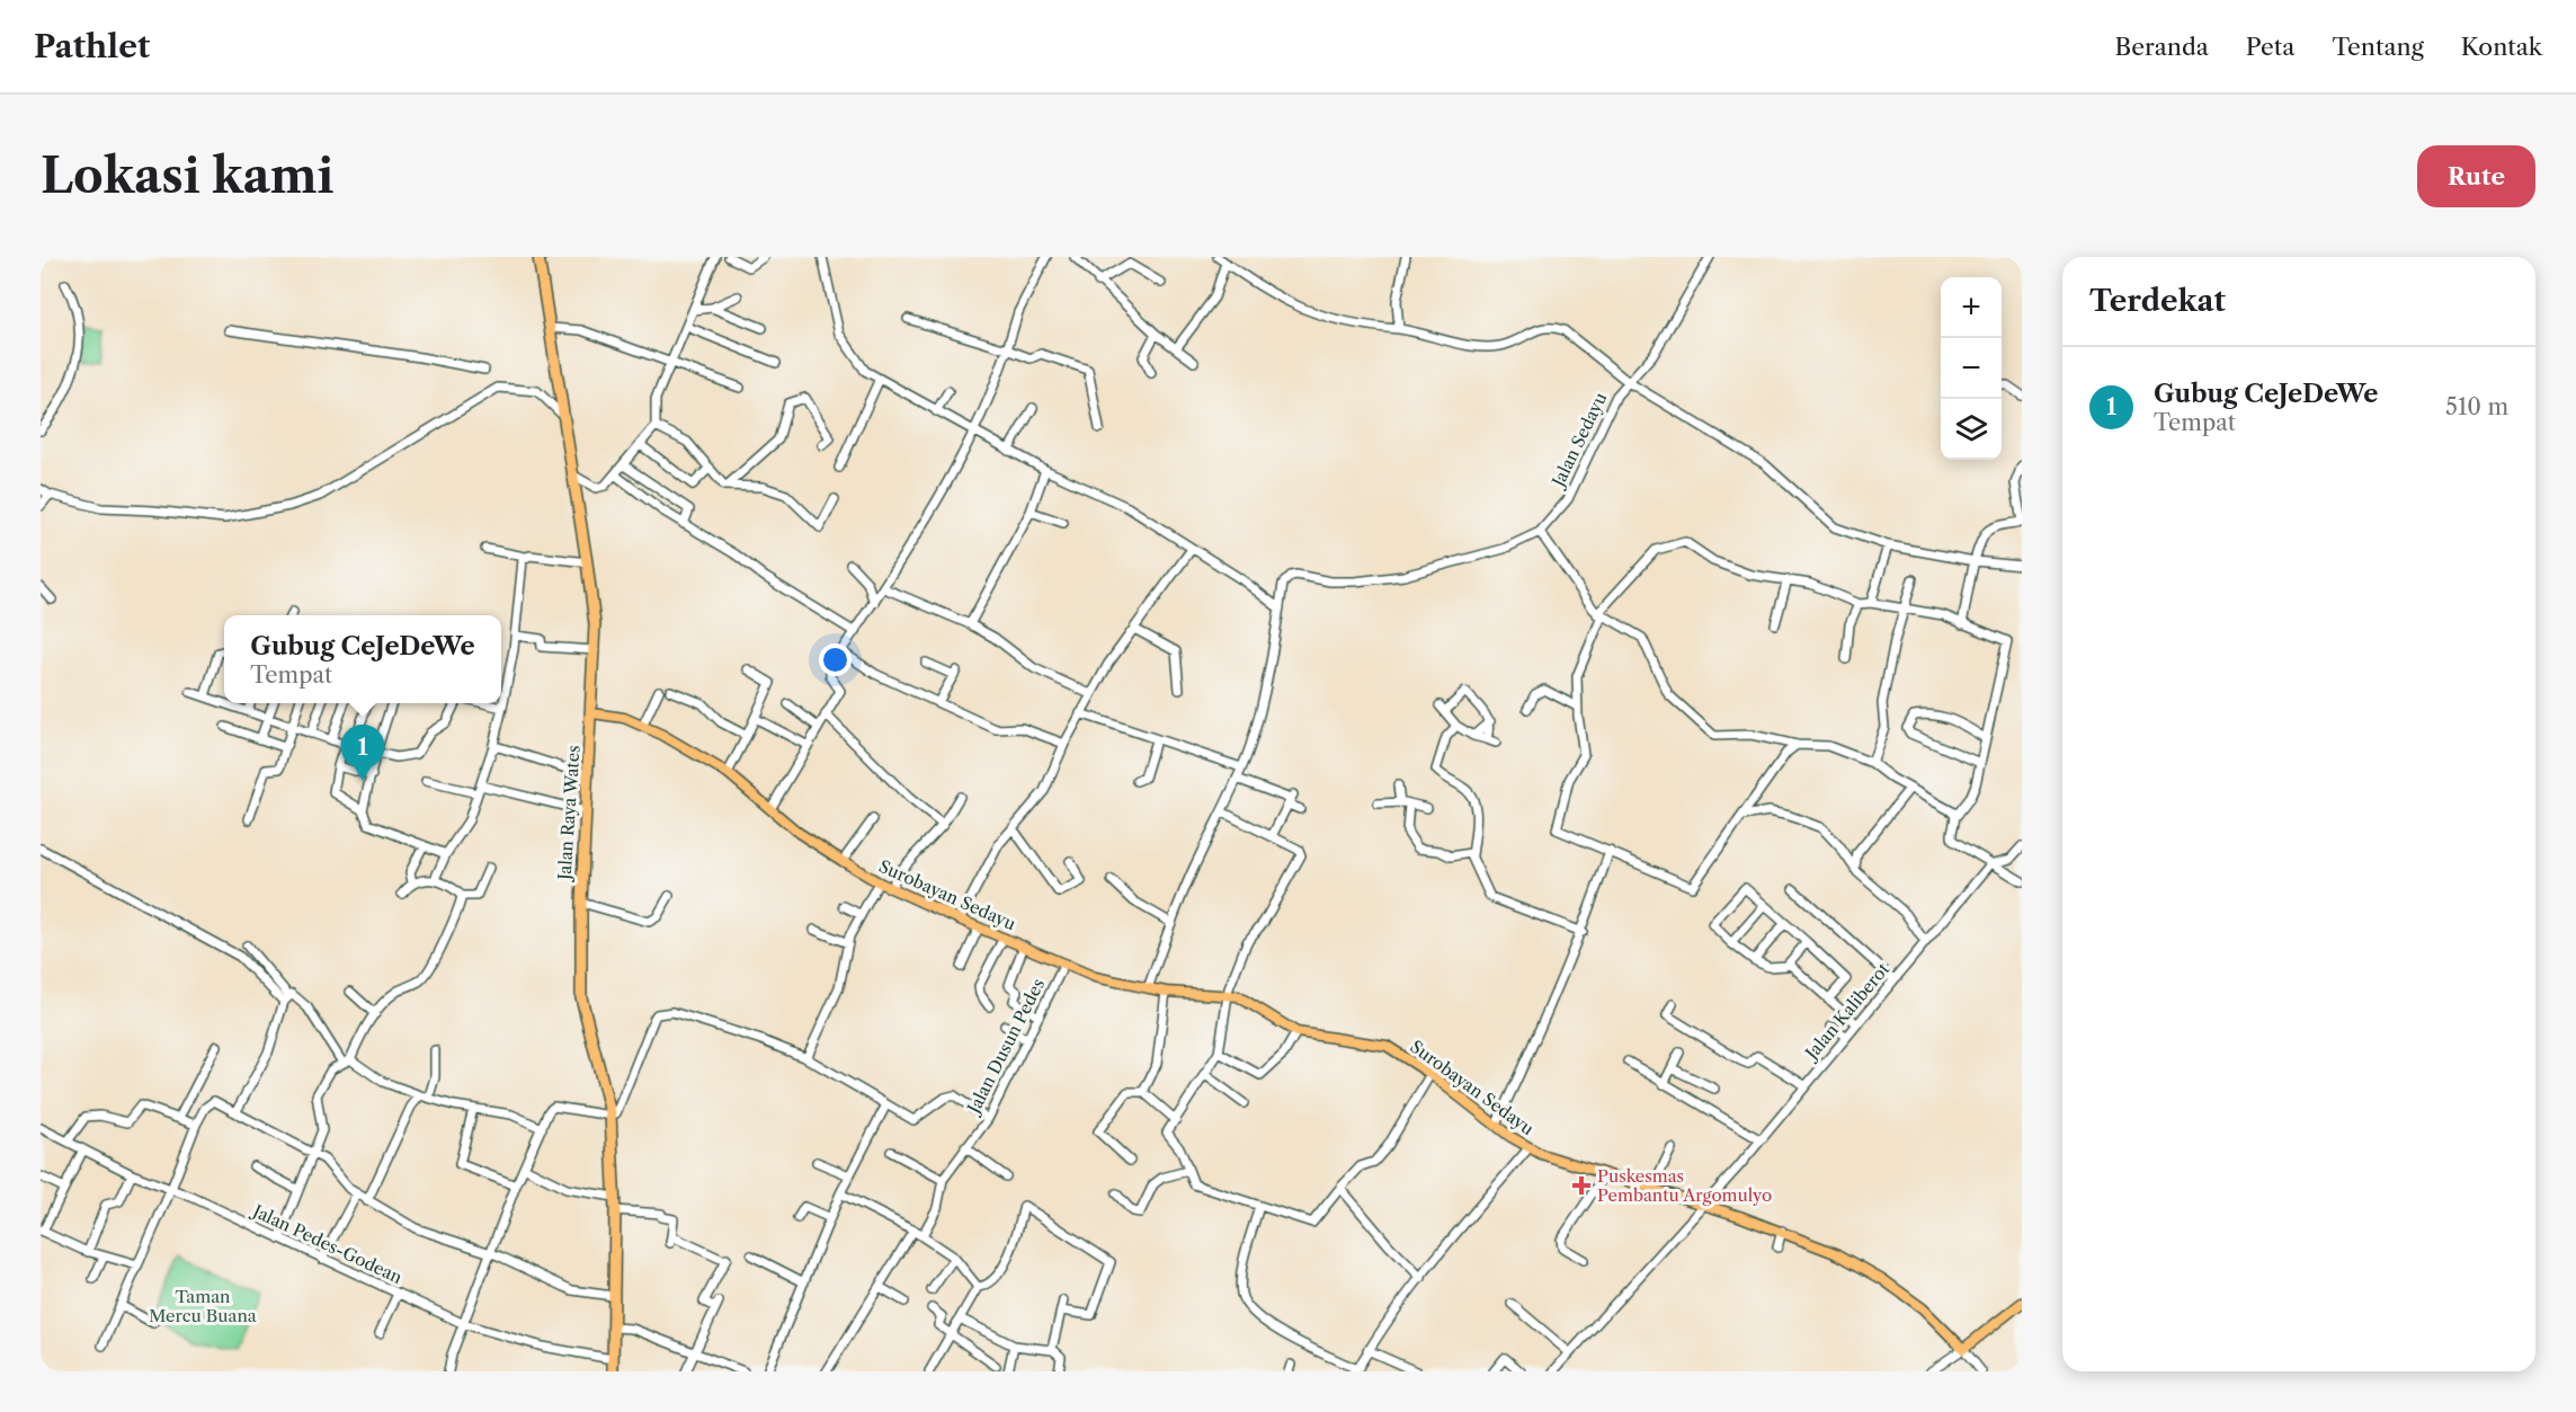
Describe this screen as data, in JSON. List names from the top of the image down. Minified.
{"streets":{"highway":["Jalan Raya Wates"],"main road":["Surobayan Sedayu"],"street":["Jalan Sedayu","Jalan Kaliberot","Jalan Dusun Pedes","Jalan Pedes-Godean"]},"crossings":[["Jalan Raya Wates","Surobayan Sedayu"],["Jalan Raya Wates","Jalan Pedes-Godean"],["Surobayan Sedayu","Jalan Kaliberot"],["Surobayan Sedayu","Jalan Dusun Pedes"]],"parks":["Taman Mercu Buana"],"places":{"health":["Puskesmas Pembantu Argomulyo"]},"page":{"header":"Pathlet","nav":["Beranda","Peta","Tentang","Kontak"],"buttons":"Rute","title":"Lokasi kami","heading":"Terdekat","map_buttons":["+","−"],"list":[{"mark":"1","name":"Gubug CeJeDeWe","note":"Tempat","value":"510 m"}],"popup":["Gubug CeJeDeWe","Tempat"],"pins":"1"}}
